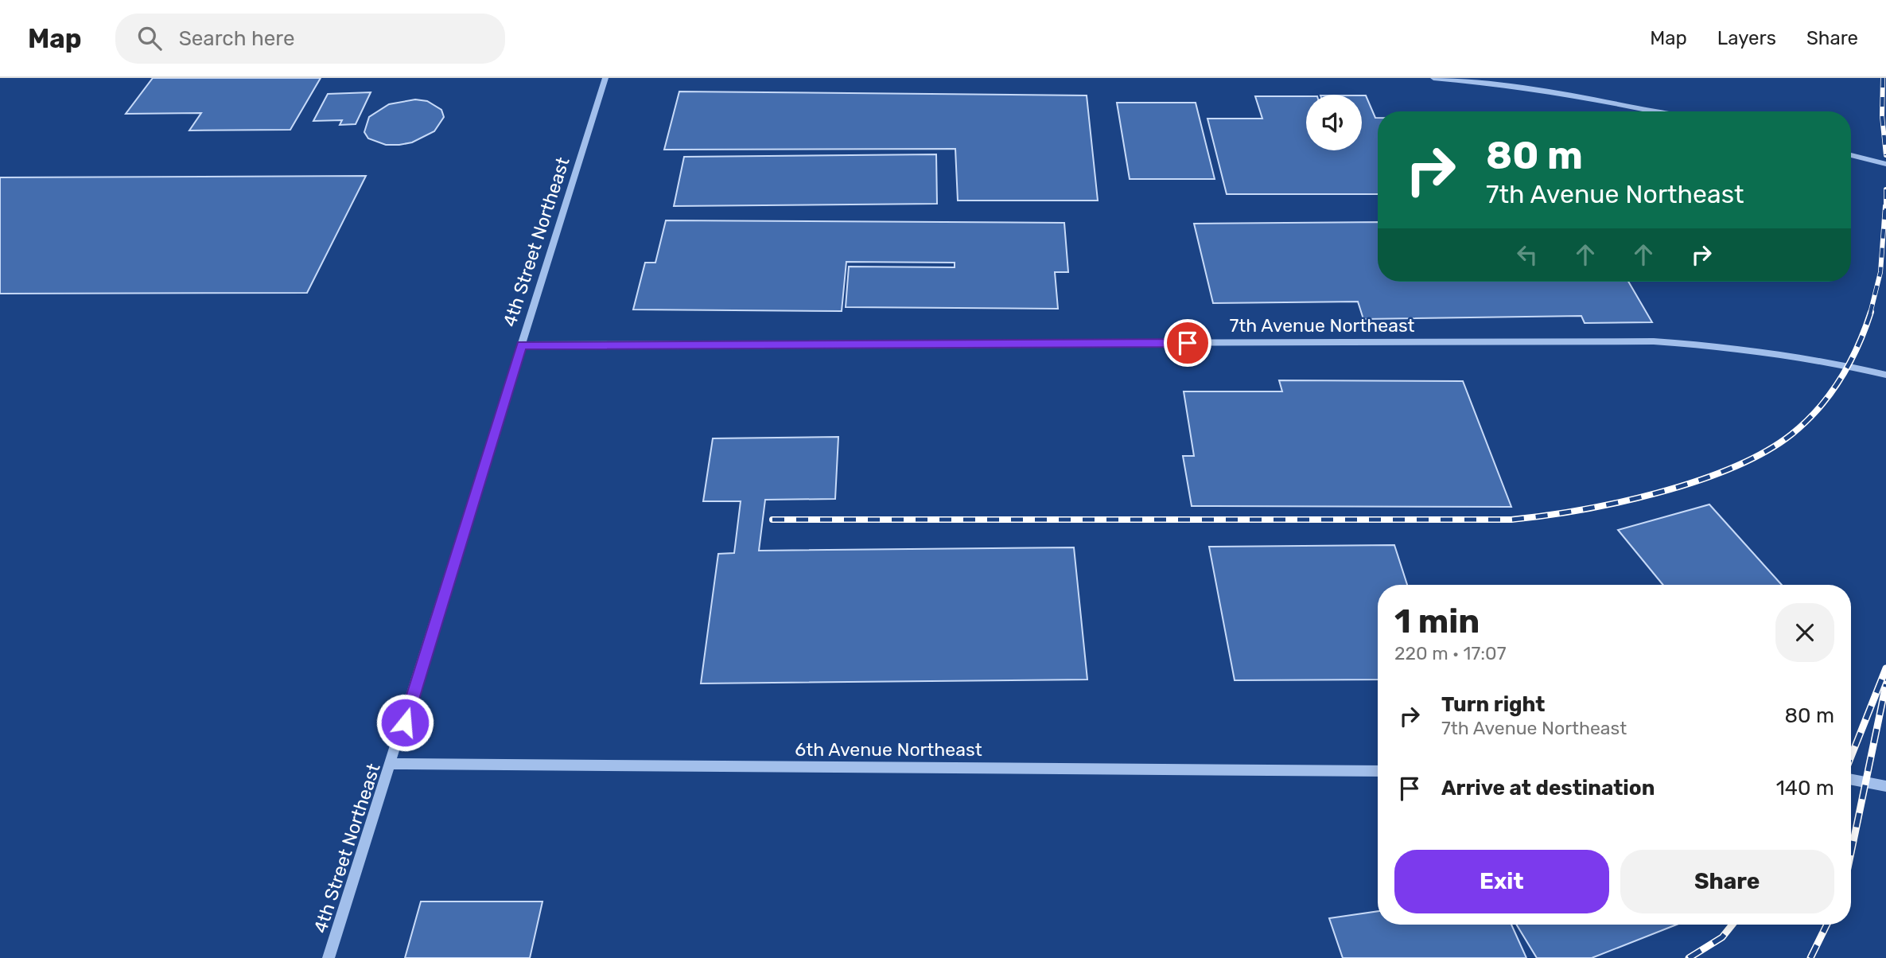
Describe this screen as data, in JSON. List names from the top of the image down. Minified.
{"streets":{"street":["4th Street Northeast","7th Avenue Northeast","6th Avenue Northeast"]},"crossings":[["4th Street Northeast","7th Avenue Northeast"],["4th Street Northeast","6th Avenue Northeast"]],"page":{"header":"Map","search":"Search here","nav":["Map","Layers","Share"],"turn":["80 m","7th Avenue Northeast"],"heading":["1 min","220 m · 17:07"],"list":[{"name":"Turn right","note":"7th Avenue Northeast","value":"80 m"},{"name":"Arrive at destination","value":"140 m"}],"buttons":["Exit","Share"]}}
